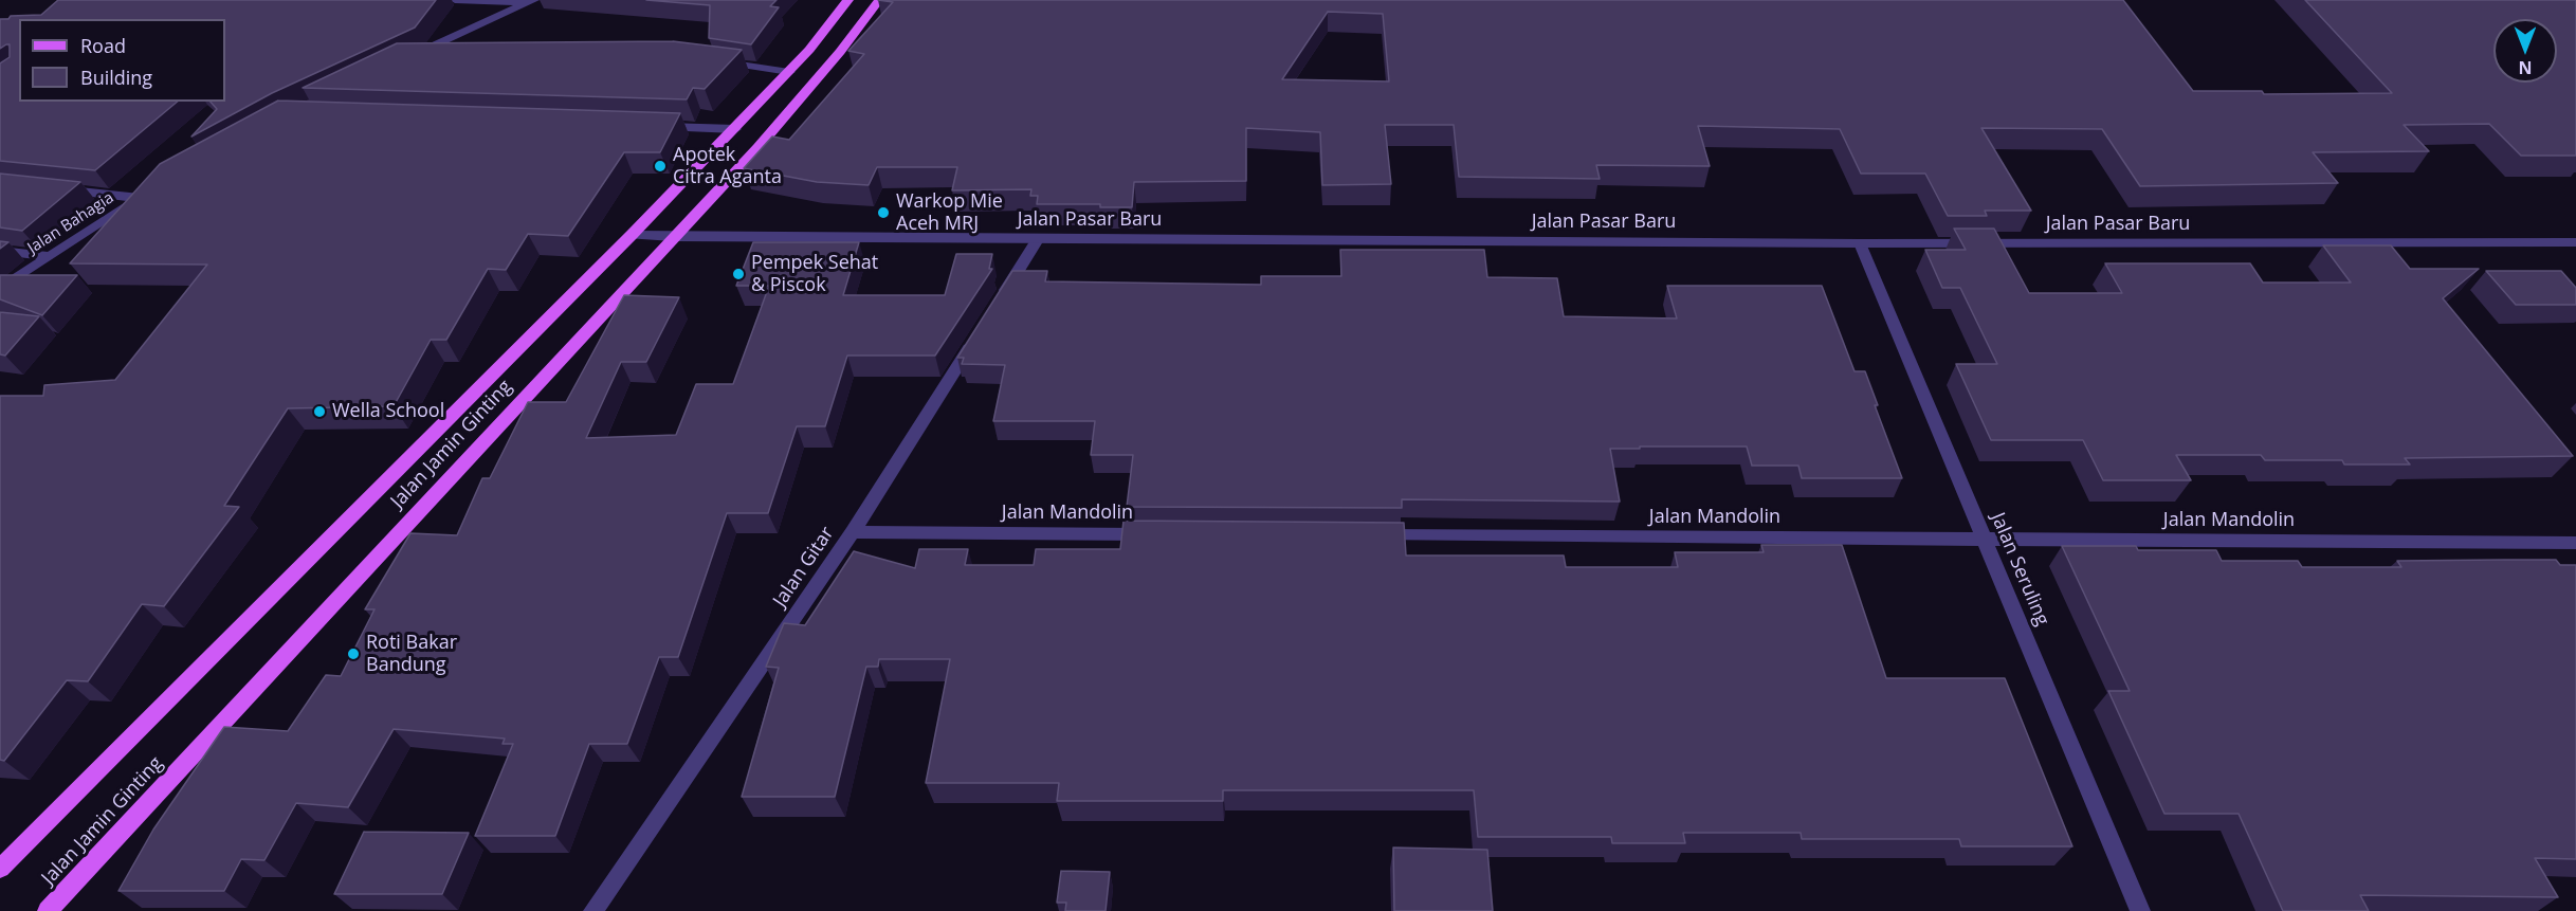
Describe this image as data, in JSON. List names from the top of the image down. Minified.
{"streets":{"main road":["Jalan Jamin Ginting"],"street":["Jalan Pasar Baru","Jalan Bahagia","Jalan Mandolin","Jalan Gitar","Jalan Seruling"]},"crossings":[["Jalan Pasar Baru","Jalan Jamin Ginting"],["Jalan Pasar Baru","Jalan Seruling"],["Jalan Mandolin","Jalan Gitar"],["Jalan Mandolin","Jalan Seruling"]],"places":["Apotek Citra Aganta","Warkop Mie Aceh MRJ","Pempek Sehat & Piscok","Wella School","Roti Bakar Bandung"],"legend":["Road","Building"],"north":"bottom"}
